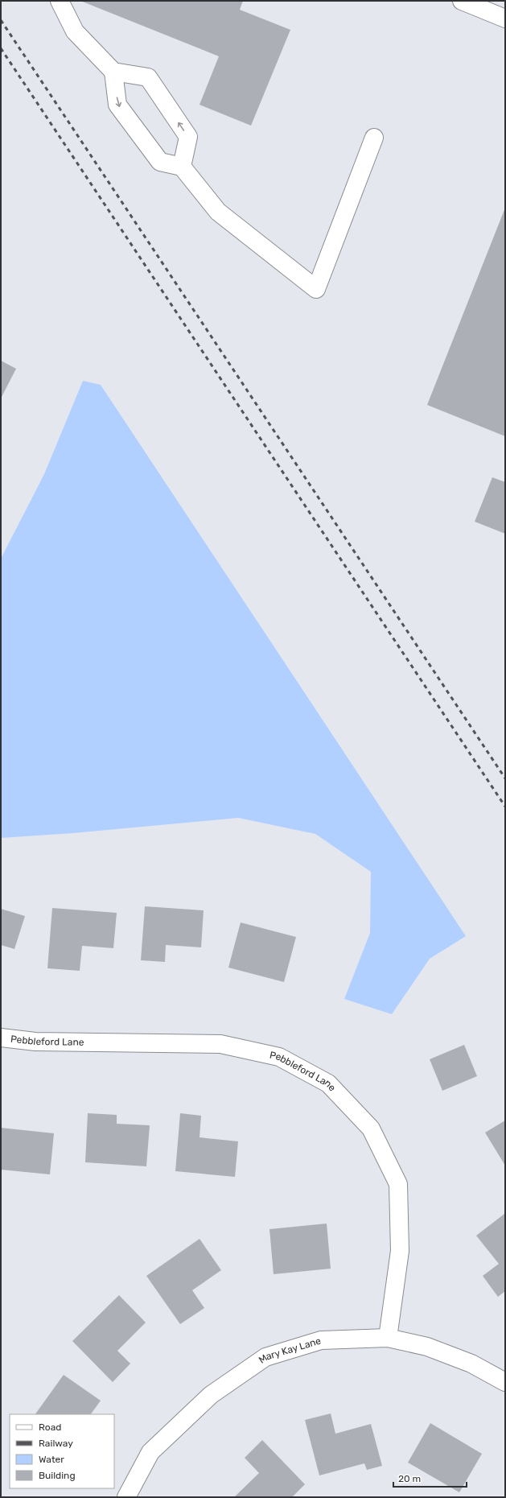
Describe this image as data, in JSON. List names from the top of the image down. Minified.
{"streets":{"street":["Pebbleford Lane","Mary Kay Lane"]},"crossings":[["Pebbleford Lane","Mary Kay Lane"]],"legend":["Road","Railway","Water","Building"],"scale_bar":"20 m"}
